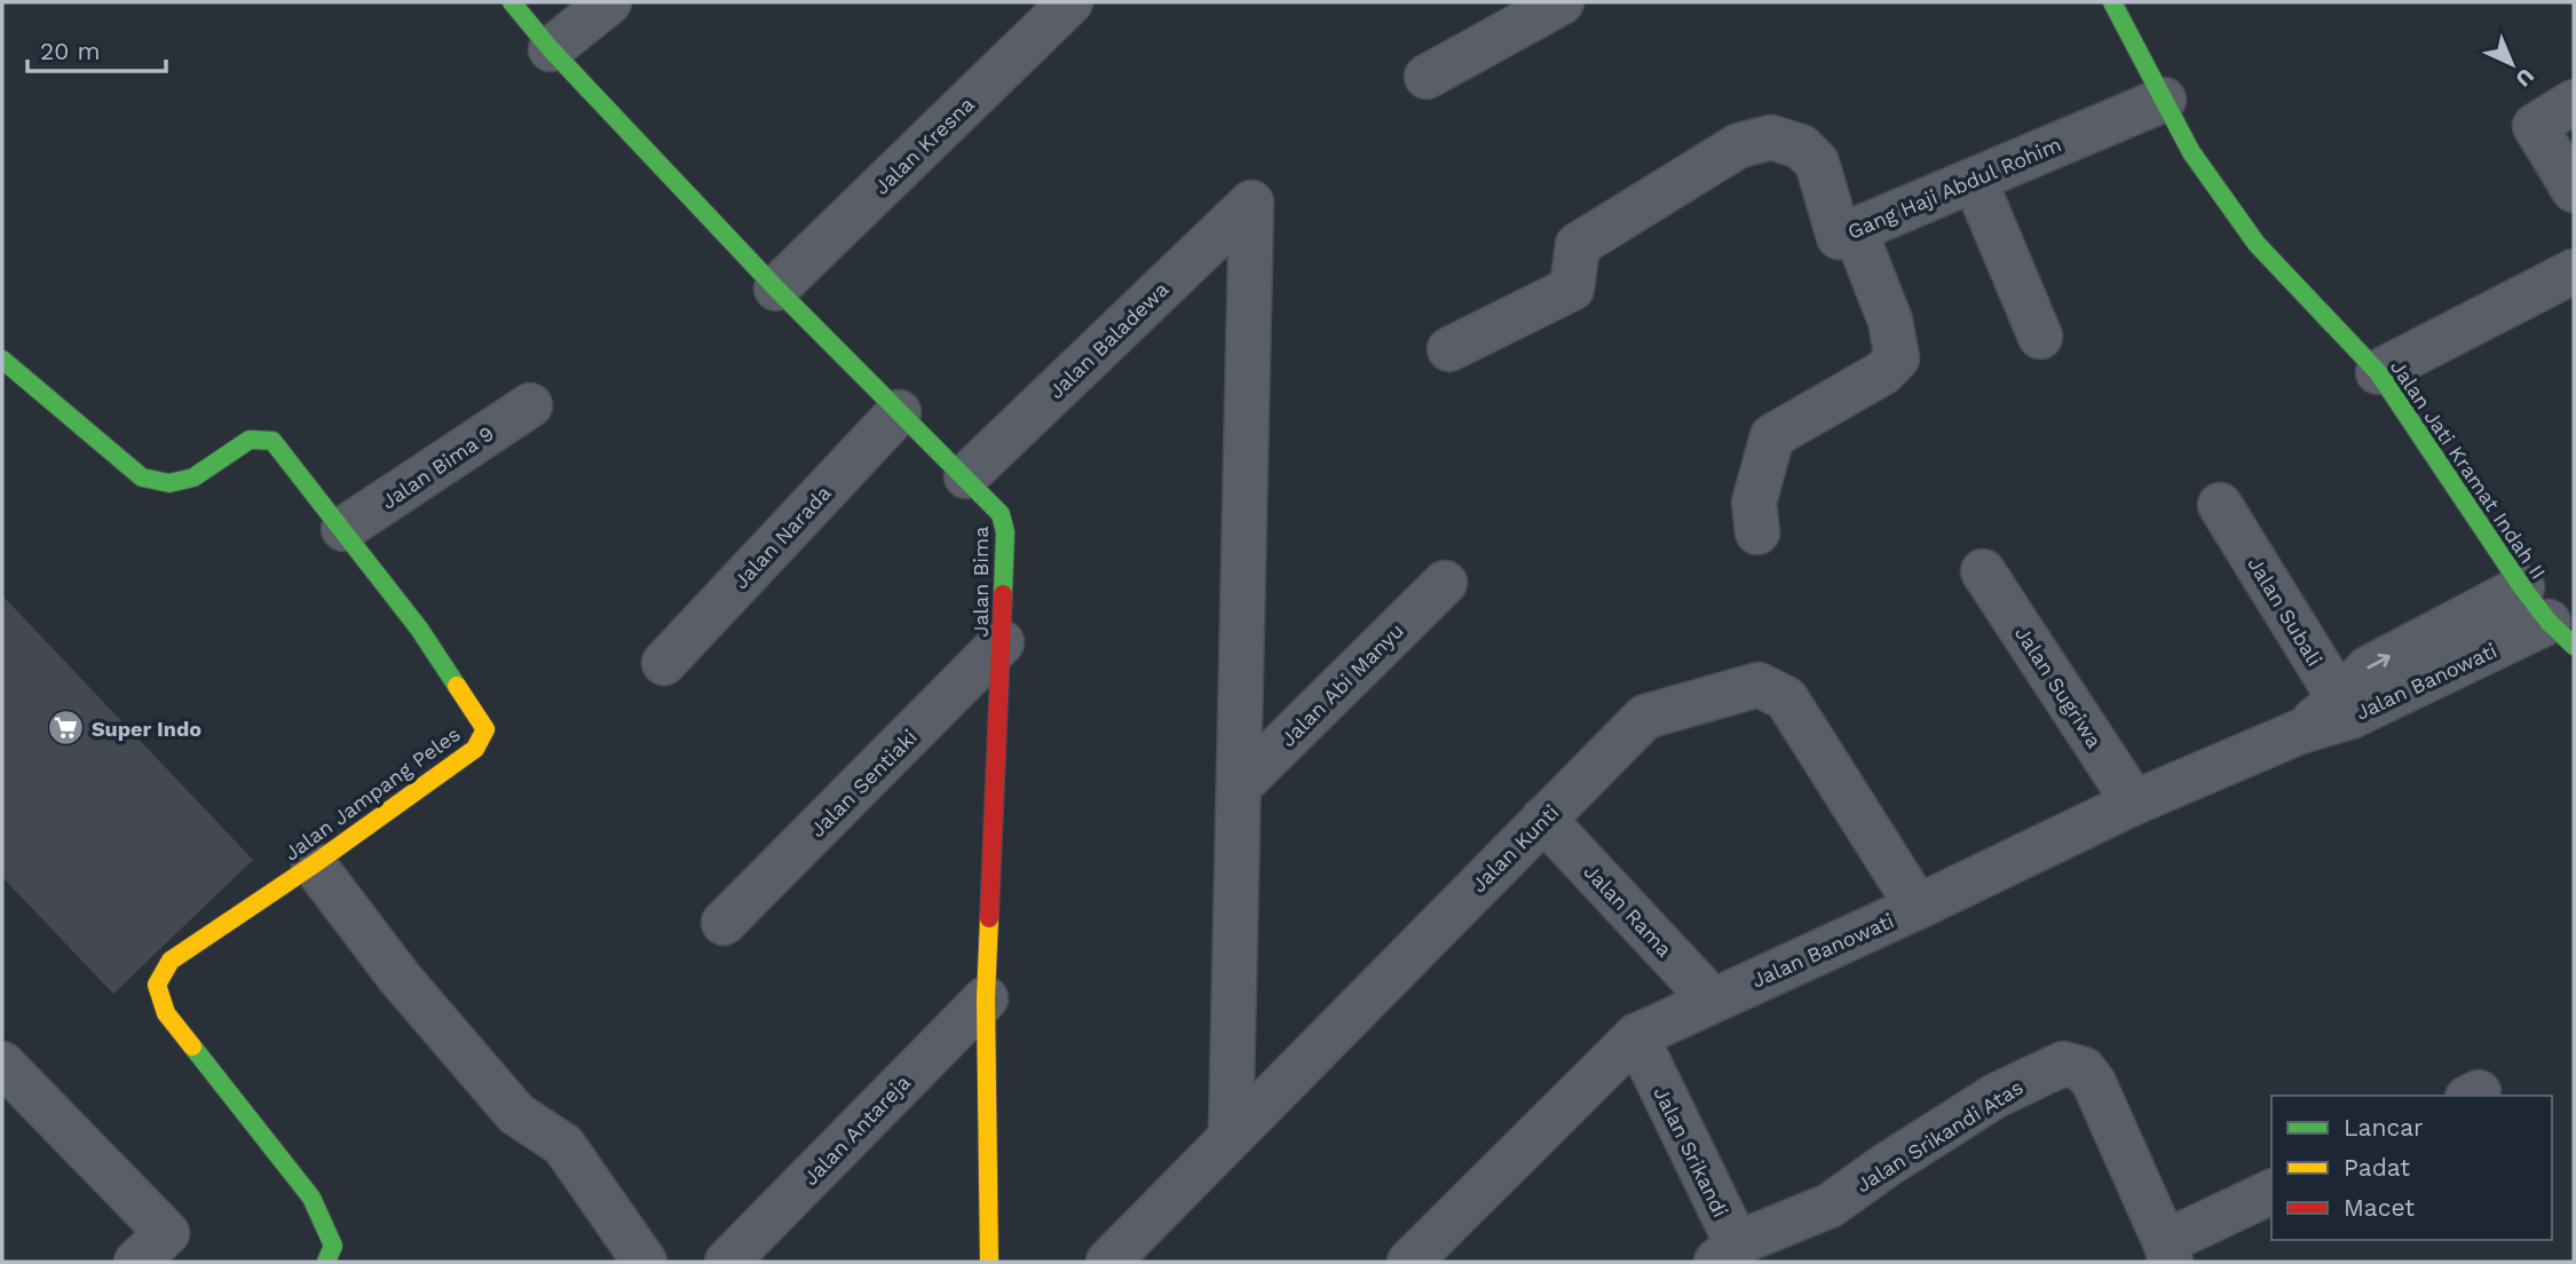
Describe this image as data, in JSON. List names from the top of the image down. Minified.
{"streets":{"street":["Jalan Kresna","Gang Haji Abdul Rohim","Jalan Baladewa","Jalan Bima 9","Jalan Jati Kramat Indah II","Jalan Narada","Jalan Bima","Jalan Subali","Jalan Banowati","Jalan Abi Manyu","Jalan Sugriwa","Jalan Sentiaki","Jalan Jampang Peles","Jalan Kunti","Jalan Rama","Jalan Antareja","Jalan Srikandi Atas","Jalan Srikandi"]},"crossings":[["Jalan Kresna","Jalan Bima"],["Gang Haji Abdul Rohim","Jalan Jati Kramat Indah II"],["Jalan Baladewa","Jalan Bima"],["Jalan Baladewa","Jalan Abi Manyu"],["Jalan Bima 9","Jalan Jampang Peles"],["Jalan Jati Kramat Indah II","Jalan Banowati"],["Jalan Narada","Jalan Bima"],["Jalan Bima","Jalan Sentiaki"],["Jalan Bima","Jalan Antareja"],["Jalan Subali","Jalan Banowati"],["Jalan Banowati","Jalan Sugriwa"],["Jalan Banowati","Jalan Kunti"],["Jalan Banowati","Jalan Rama"],["Jalan Banowati","Jalan Srikandi"],["Jalan Kunti","Jalan Rama"],["Jalan Srikandi Atas","Jalan Srikandi"]],"places":{"supermarket":["Super Indo"]},"legend":["Lancar","Padat","Macet"],"scale_bar":"20 m","north":"bottom right"}
